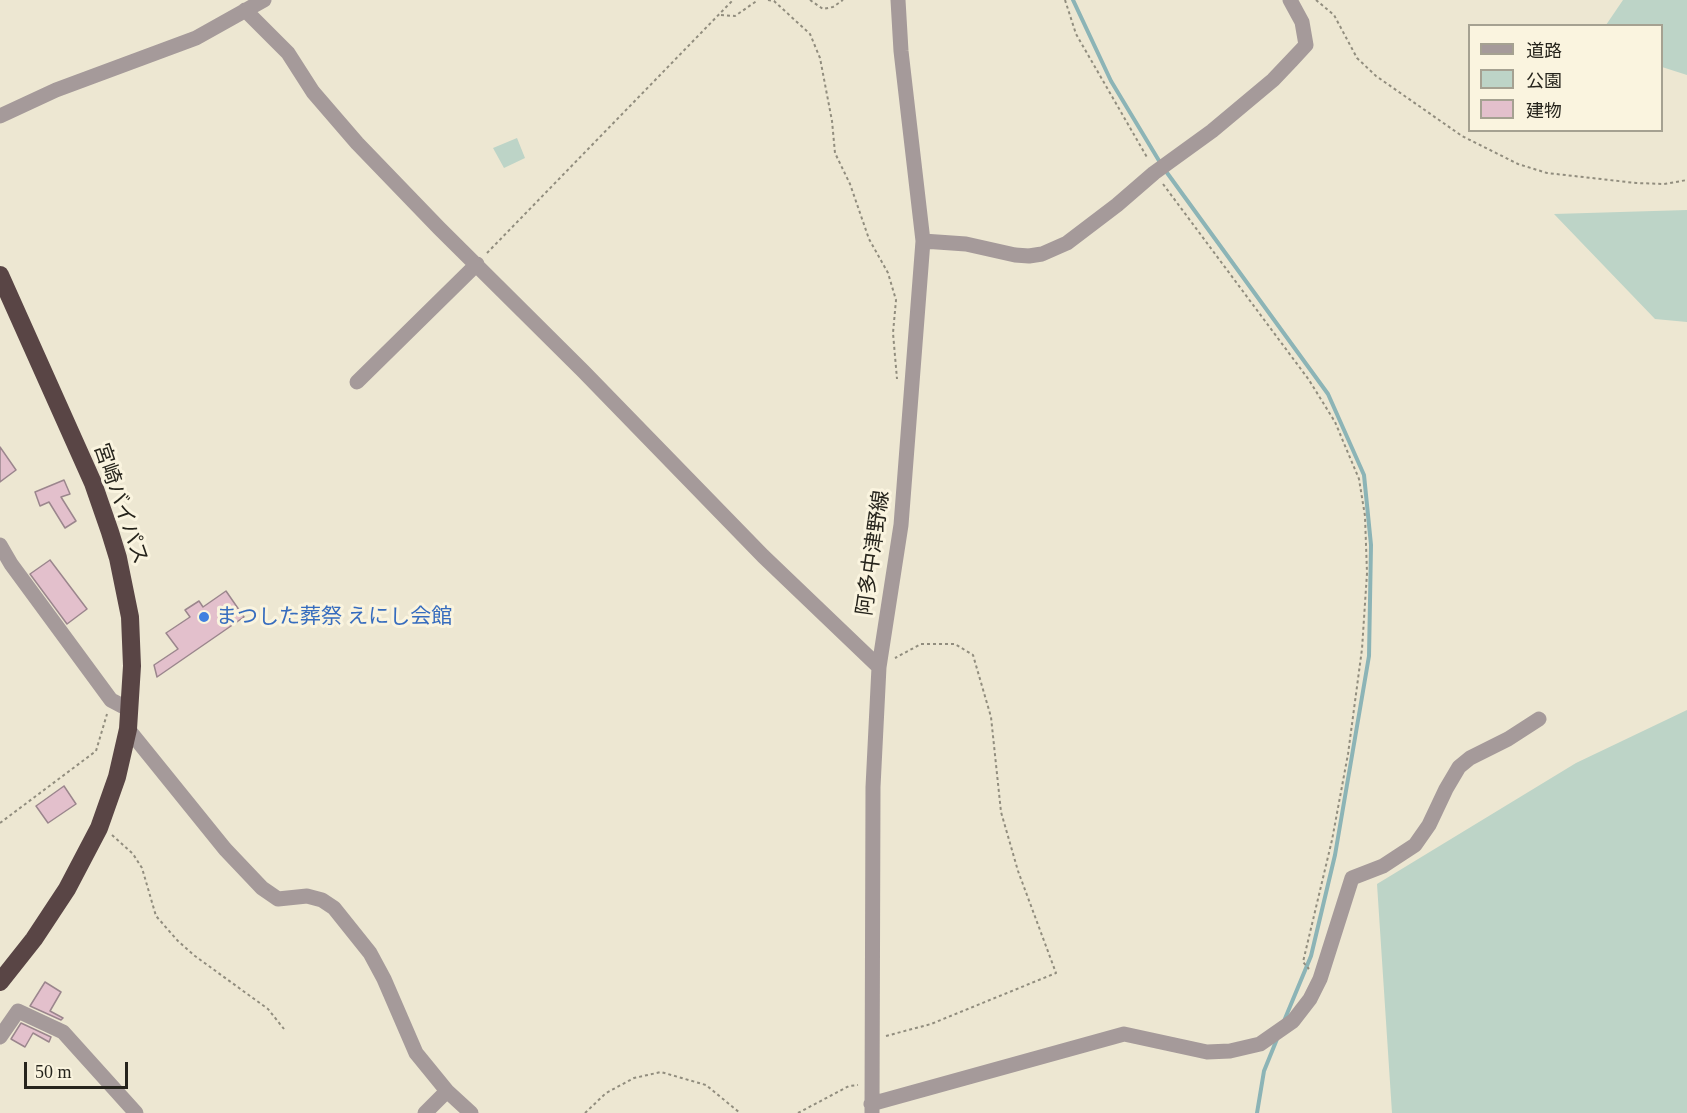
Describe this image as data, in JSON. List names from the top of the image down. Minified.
{"streets":{"highway":["宮崎バイパス"],"street":["阿多中津野線"]},"places":["まつした葬祭 えにし会館"],"legend":["道路","公園","建物"],"scale_bar":"50 m"}
